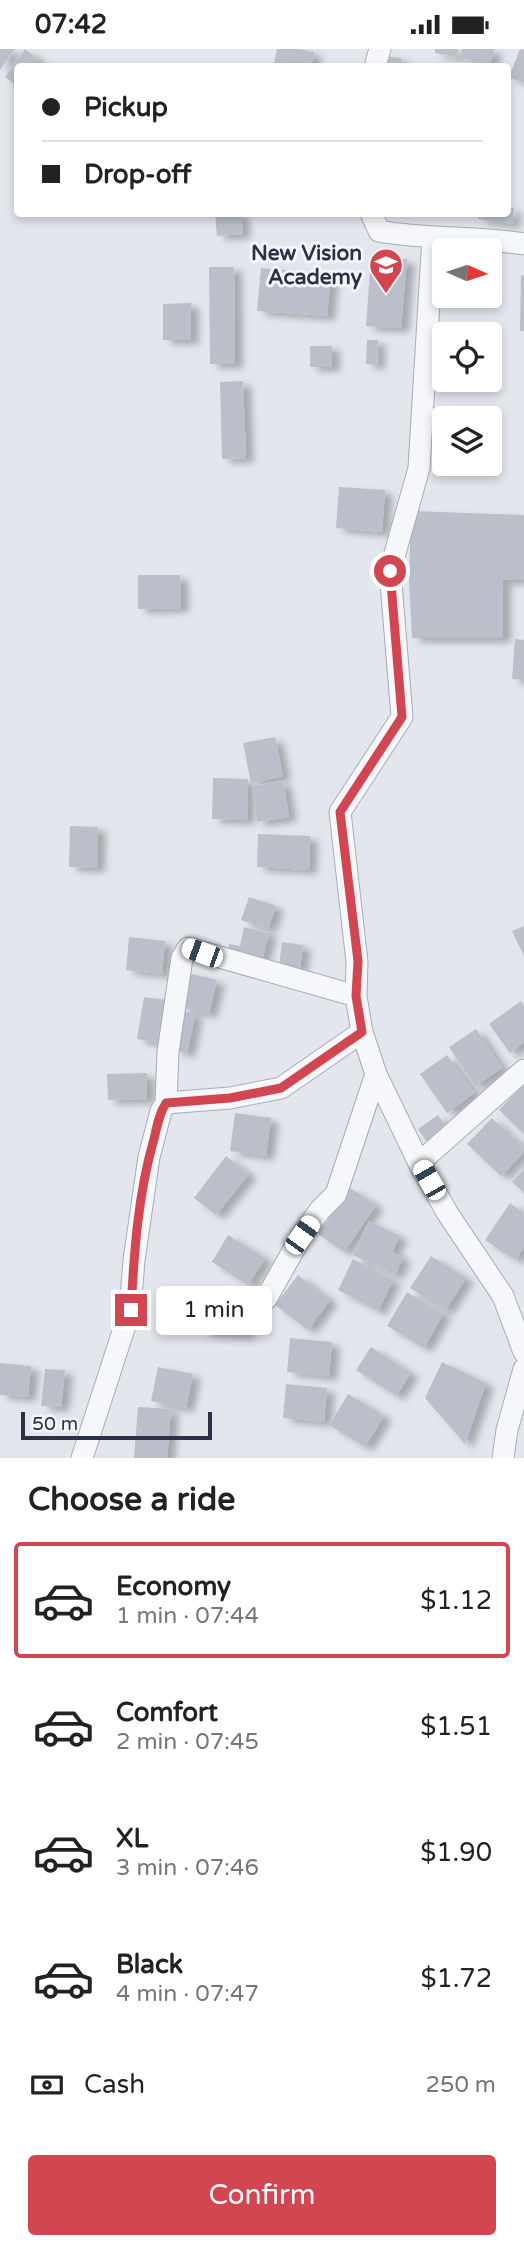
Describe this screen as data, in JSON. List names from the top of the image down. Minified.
{"places":{"school or university":["New Vision Academy"]},"scale_bar":"50 m","north":"right","page":{"status":"07:42","banner":["Pickup","Drop-off"],"bubble":"1 min","scale":"50 m","heading":"Choose a ride","list":[{"name":"Economy","note":"1 min · 07:44","value":"$1.12"},{"name":"Comfort","note":"2 min · 07:45","value":"$1.51"},{"name":"XL","note":"3 min · 07:46","value":"$1.90"},{"name":"Black","note":"4 min · 07:47","value":"$1.72"}],"pay":["Cash","250 m"],"buttons":"Confirm"}}
